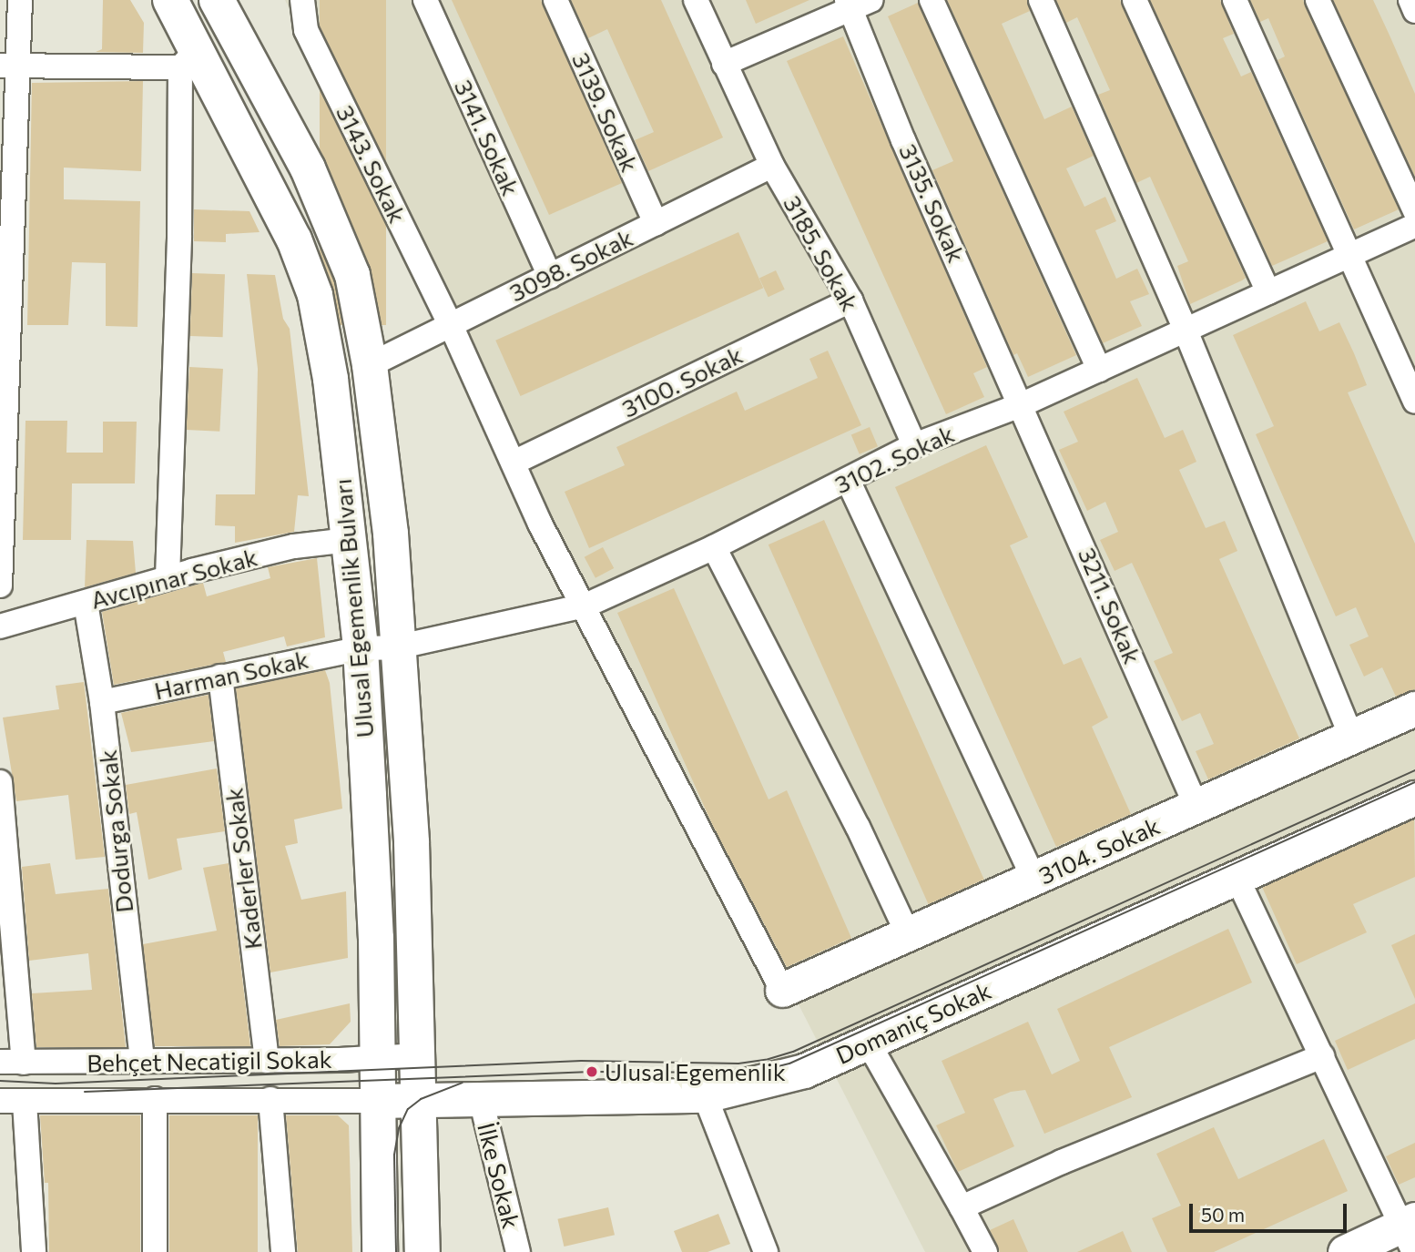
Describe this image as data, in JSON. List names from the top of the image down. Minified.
{"streets":{"main road":["Ulusal Egemenlik Bulvarı"],"street":["3139. Sokak","3141. Sokak","3143. Sokak","3135. Sokak","3185. Sokak","3098. Sokak","3100. Sokak","3102. Sokak","Avcıpınar Sokak","3211. Sokak","Harman Sokak","Dodurga Sokak","3104. Sokak","Kaderler Sokak","Domaniç Sokak","Behçet Necatigil Sokak","İlke Sokak"]},"crossings":[["3139. Sokak","3098. Sokak"],["3141. Sokak","3098. Sokak"],["3143. Sokak","3098. Sokak"],["3143. Sokak","3100. Sokak"],["3143. Sokak","3102. Sokak"],["3143. Sokak","3104. Sokak"],["3135. Sokak","3102. Sokak"],["3135. Sokak","3211. Sokak"],["3185. Sokak","3098. Sokak"],["3185. Sokak","3100. Sokak"],["3185. Sokak","3102. Sokak"],["3098. Sokak","Ulusal Egemenlik Bulvarı"],["3102. Sokak","3211. Sokak"],["3102. Sokak","Ulusal Egemenlik Bulvarı"],["3102. Sokak","Harman Sokak"],["Avcıpınar Sokak","Ulusal Egemenlik Bulvarı"],["Avcıpınar Sokak","Dodurga Sokak"],["3211. Sokak","3104. Sokak"],["Ulusal Egemenlik Bulvarı","Harman Sokak"],["Ulusal Egemenlik Bulvarı","Domaniç Sokak"],["Ulusal Egemenlik Bulvarı","Behçet Necatigil Sokak"],["Harman Sokak","Dodurga Sokak"],["Harman Sokak","Kaderler Sokak"],["Dodurga Sokak","Behçet Necatigil Sokak"],["Kaderler Sokak","Behçet Necatigil Sokak"],["Domaniç Sokak","İlke Sokak"]],"places":["Ulusal Egemenlik"],"scale_bar":"50 m"}
